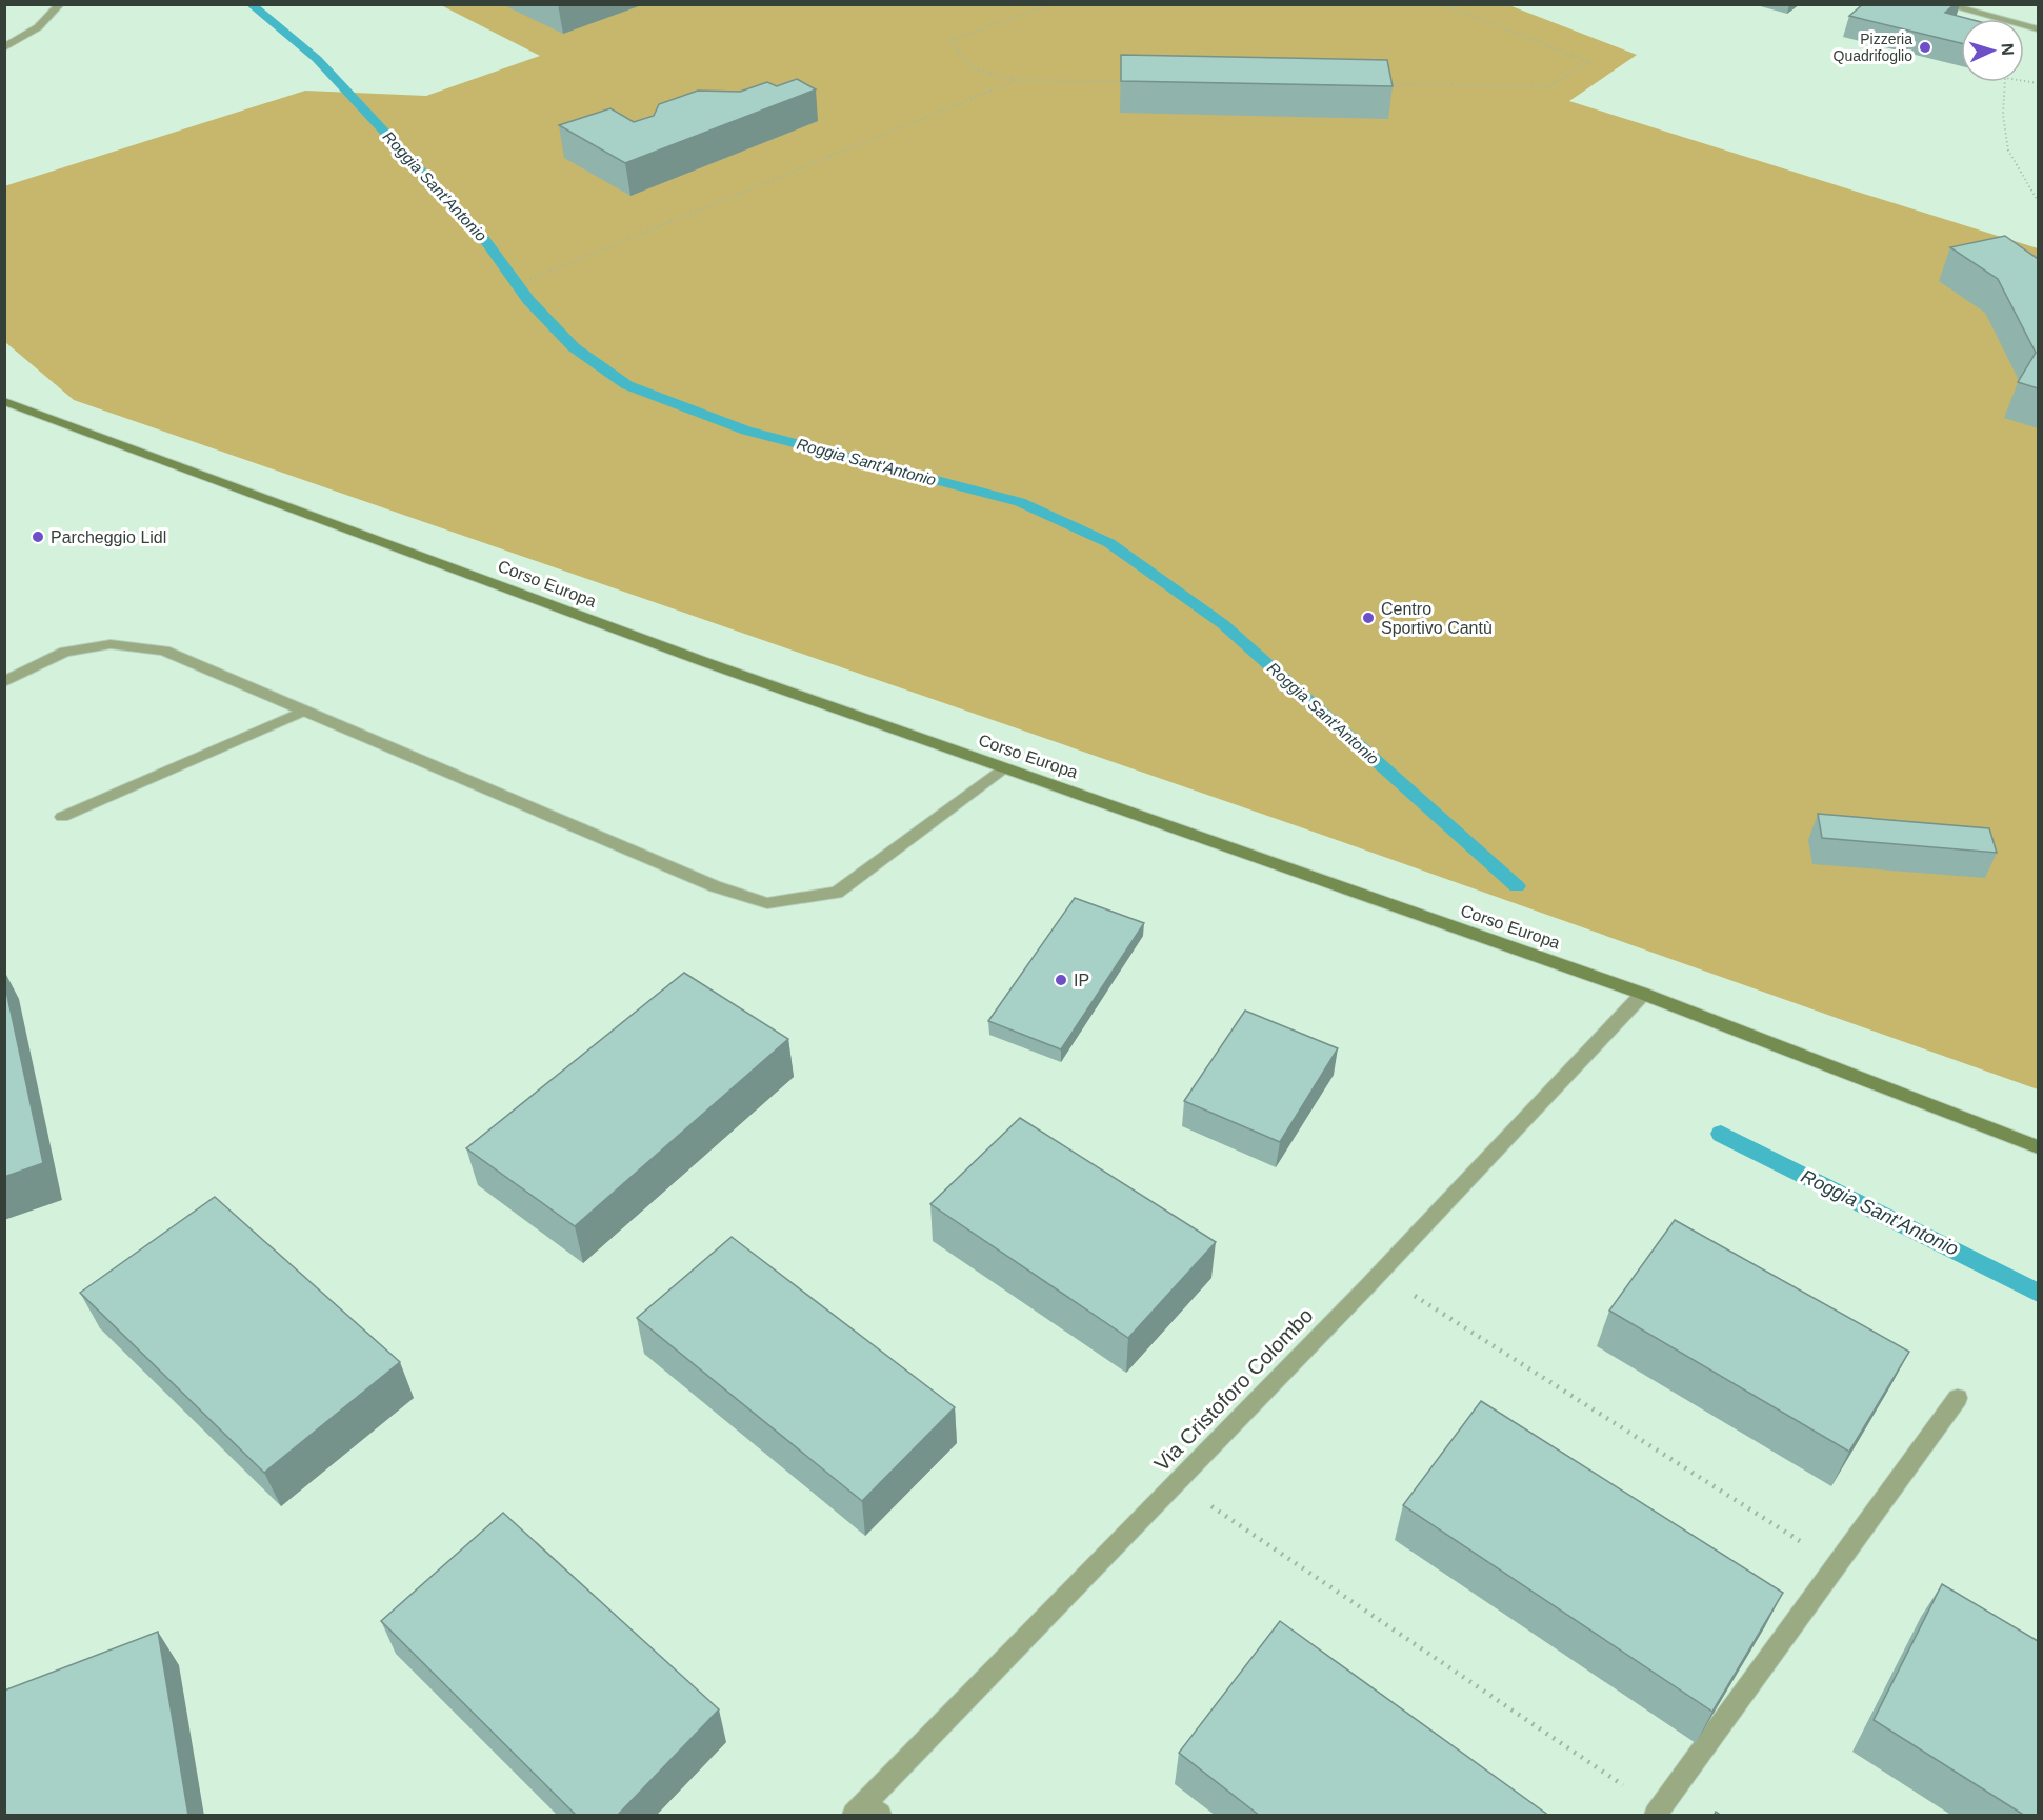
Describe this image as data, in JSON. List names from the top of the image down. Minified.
{"streets":{"main road":["Corso Europa"],"street":["Via Cristoforo Colombo"]},"crossings":[["Corso Europa","Via Cristoforo Colombo"]],"water":["Roggia Sant'Antonio"],"places":["Pizzeria Quadrifoglio","Parcheggio Lidl","Centro Sportivo Cantù","IP"],"north":"right"}
